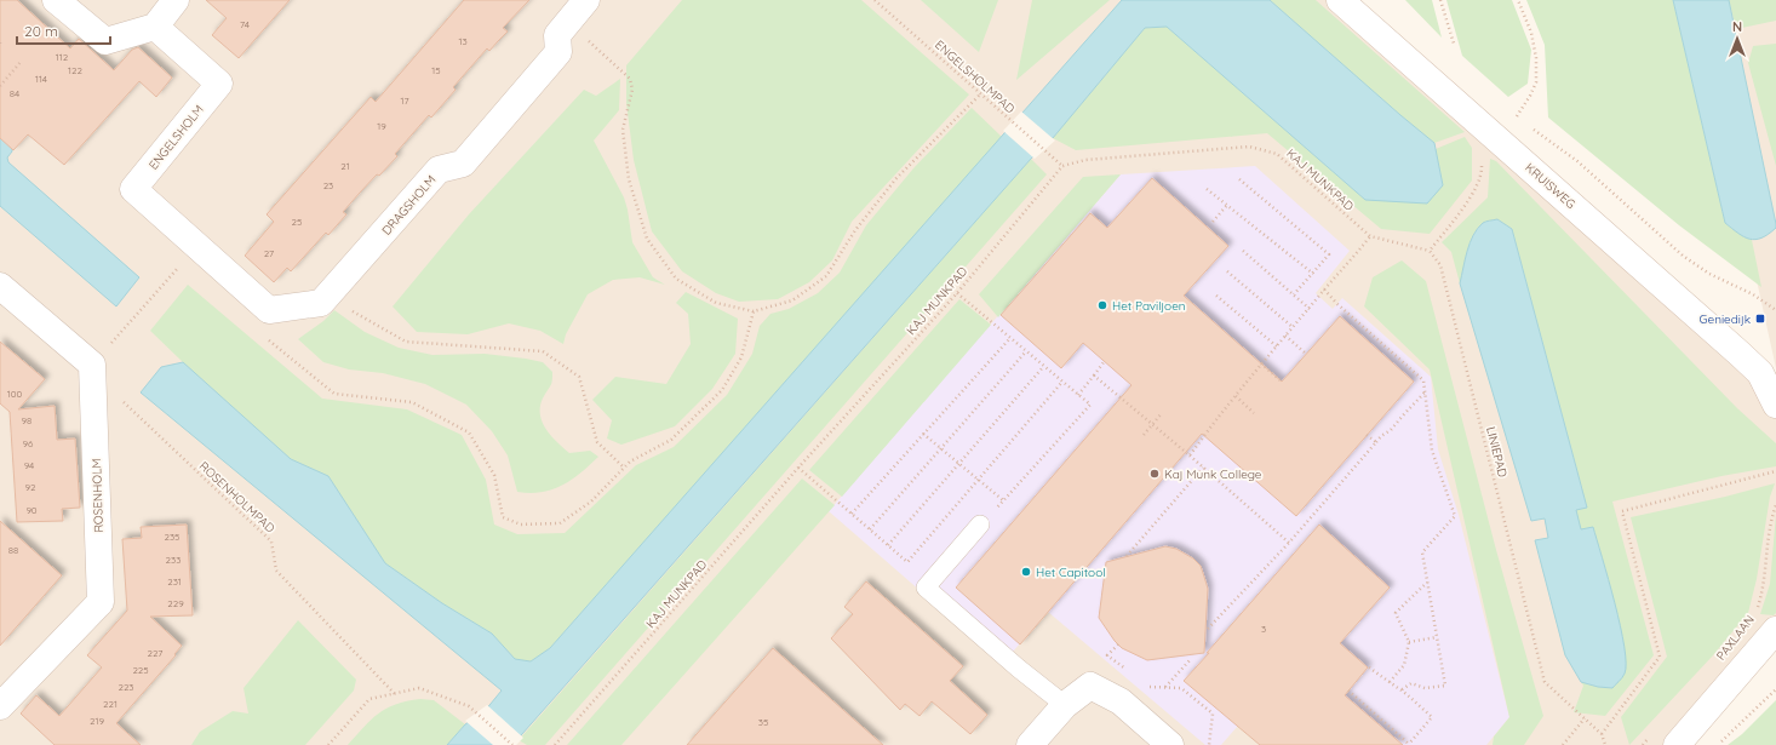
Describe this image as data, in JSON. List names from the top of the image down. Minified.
{"streets":{"street":["ENGELSHOLM","KRUISWEG","DRAGSHOLM","ROSENHOLM","PAXLAAN"],"path":["ENGELSHOLMPAD","KAJ MUNKPAD","LINIEPAD","ROSENHOLMPAD"]},"crossings":[["ENGELSHOLMPAD","KAJ MUNKPAD"],["KAJ MUNKPAD","LINIEPAD"],["ROSENHOLM","ROSENHOLMPAD"]],"places":{"other":["Het Paviljoen","Kaj Munk College","Het Capitool"],"transit":["Geniedijk"]},"house_numbers":["74","13","112","122","15","114","84","17","19","21","23","25","27","100","98","96","94","92","90","235","88","233","231","229","3","227","225","223","221","219","35"],"scale_bar":"20 m","north":"top"}
